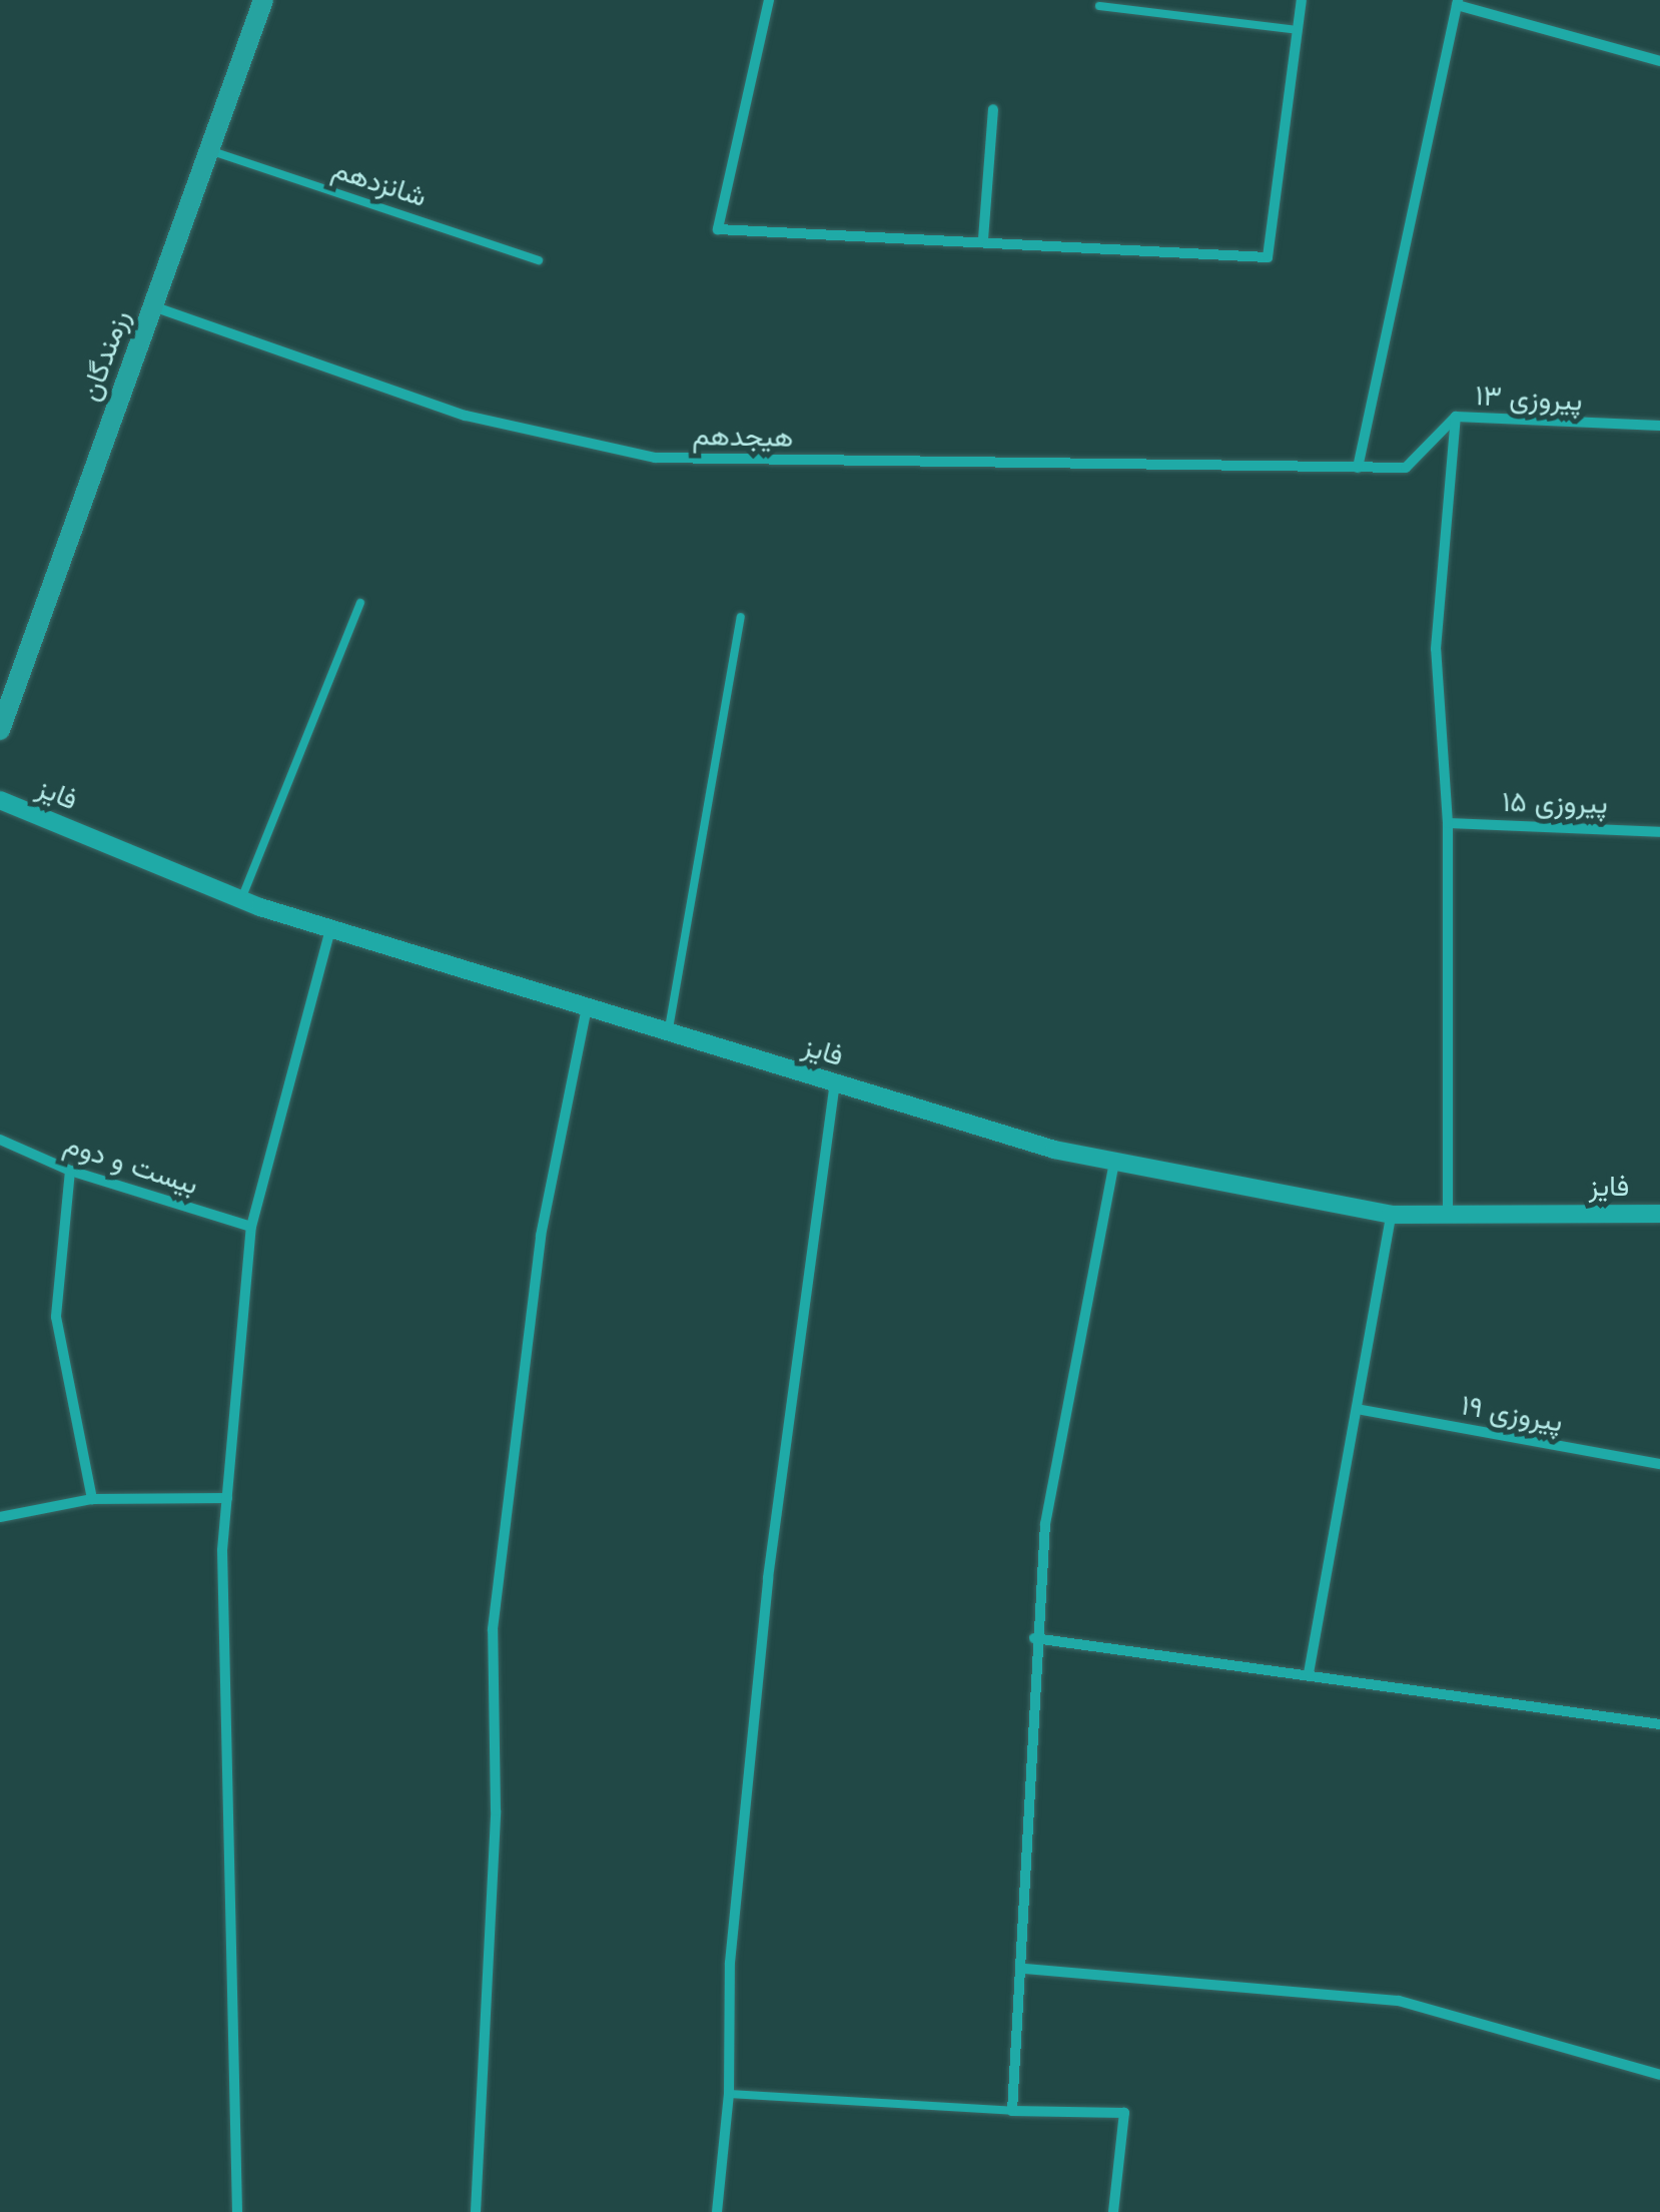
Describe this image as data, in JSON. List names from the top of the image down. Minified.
{"streets":{"main road":["رزمندگان"],"street":["پیروزی ۱۳","هیجدهم","فایز","پیروزی ۱۵","بیست و دوم","پیروزی ۱۹"],"lane":["شانزدهم"]},"crossings":[["شانزدهم","رزمندگان"],["رزمندگان","هیجدهم"],["پیروزی ۱۳","هیجدهم"]]}
